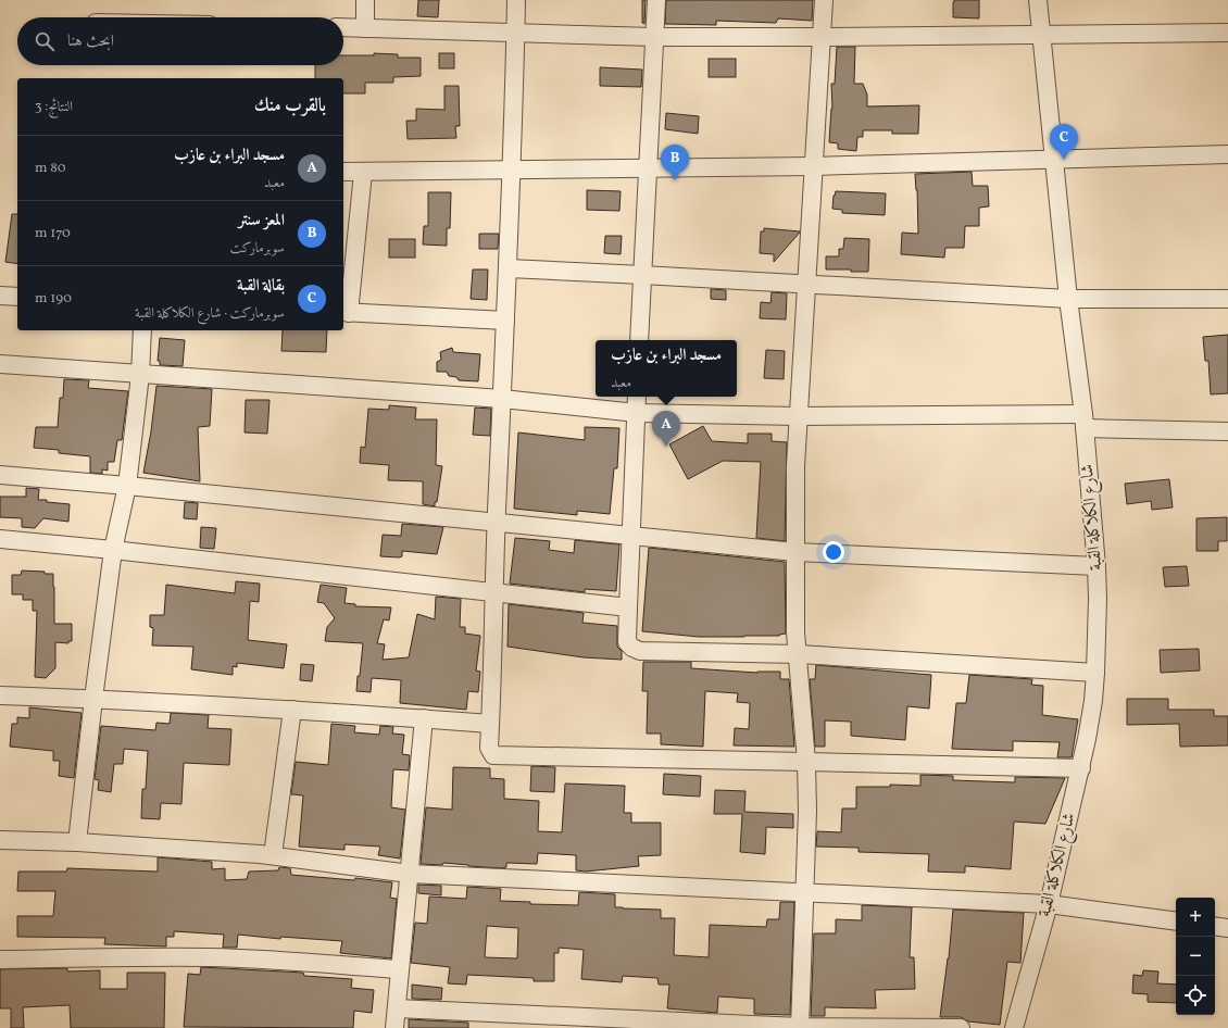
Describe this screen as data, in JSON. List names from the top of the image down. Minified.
{"streets":{"street":["شارع الكلاكلة القبة"]},"page":{"search":"ابحث هنا","heading":["بالقرب منك","النتائج: 3"],"pins":["C","B","A"],"list":[{"mark":"A","name":"مسجد البراء بن عازب","note":"معبد","value":"80 m"},{"mark":"B","name":"المعز سنتر","note":"سوبرماركت","value":"170 m"},{"mark":"C","name":"بقالة القبة","note":"سوبرماركت · شارع الكلاكلة القبة","value":"190 m"}],"popup":["مسجد البراء بن عازب","معبد"],"map_buttons":["+","−"]}}
